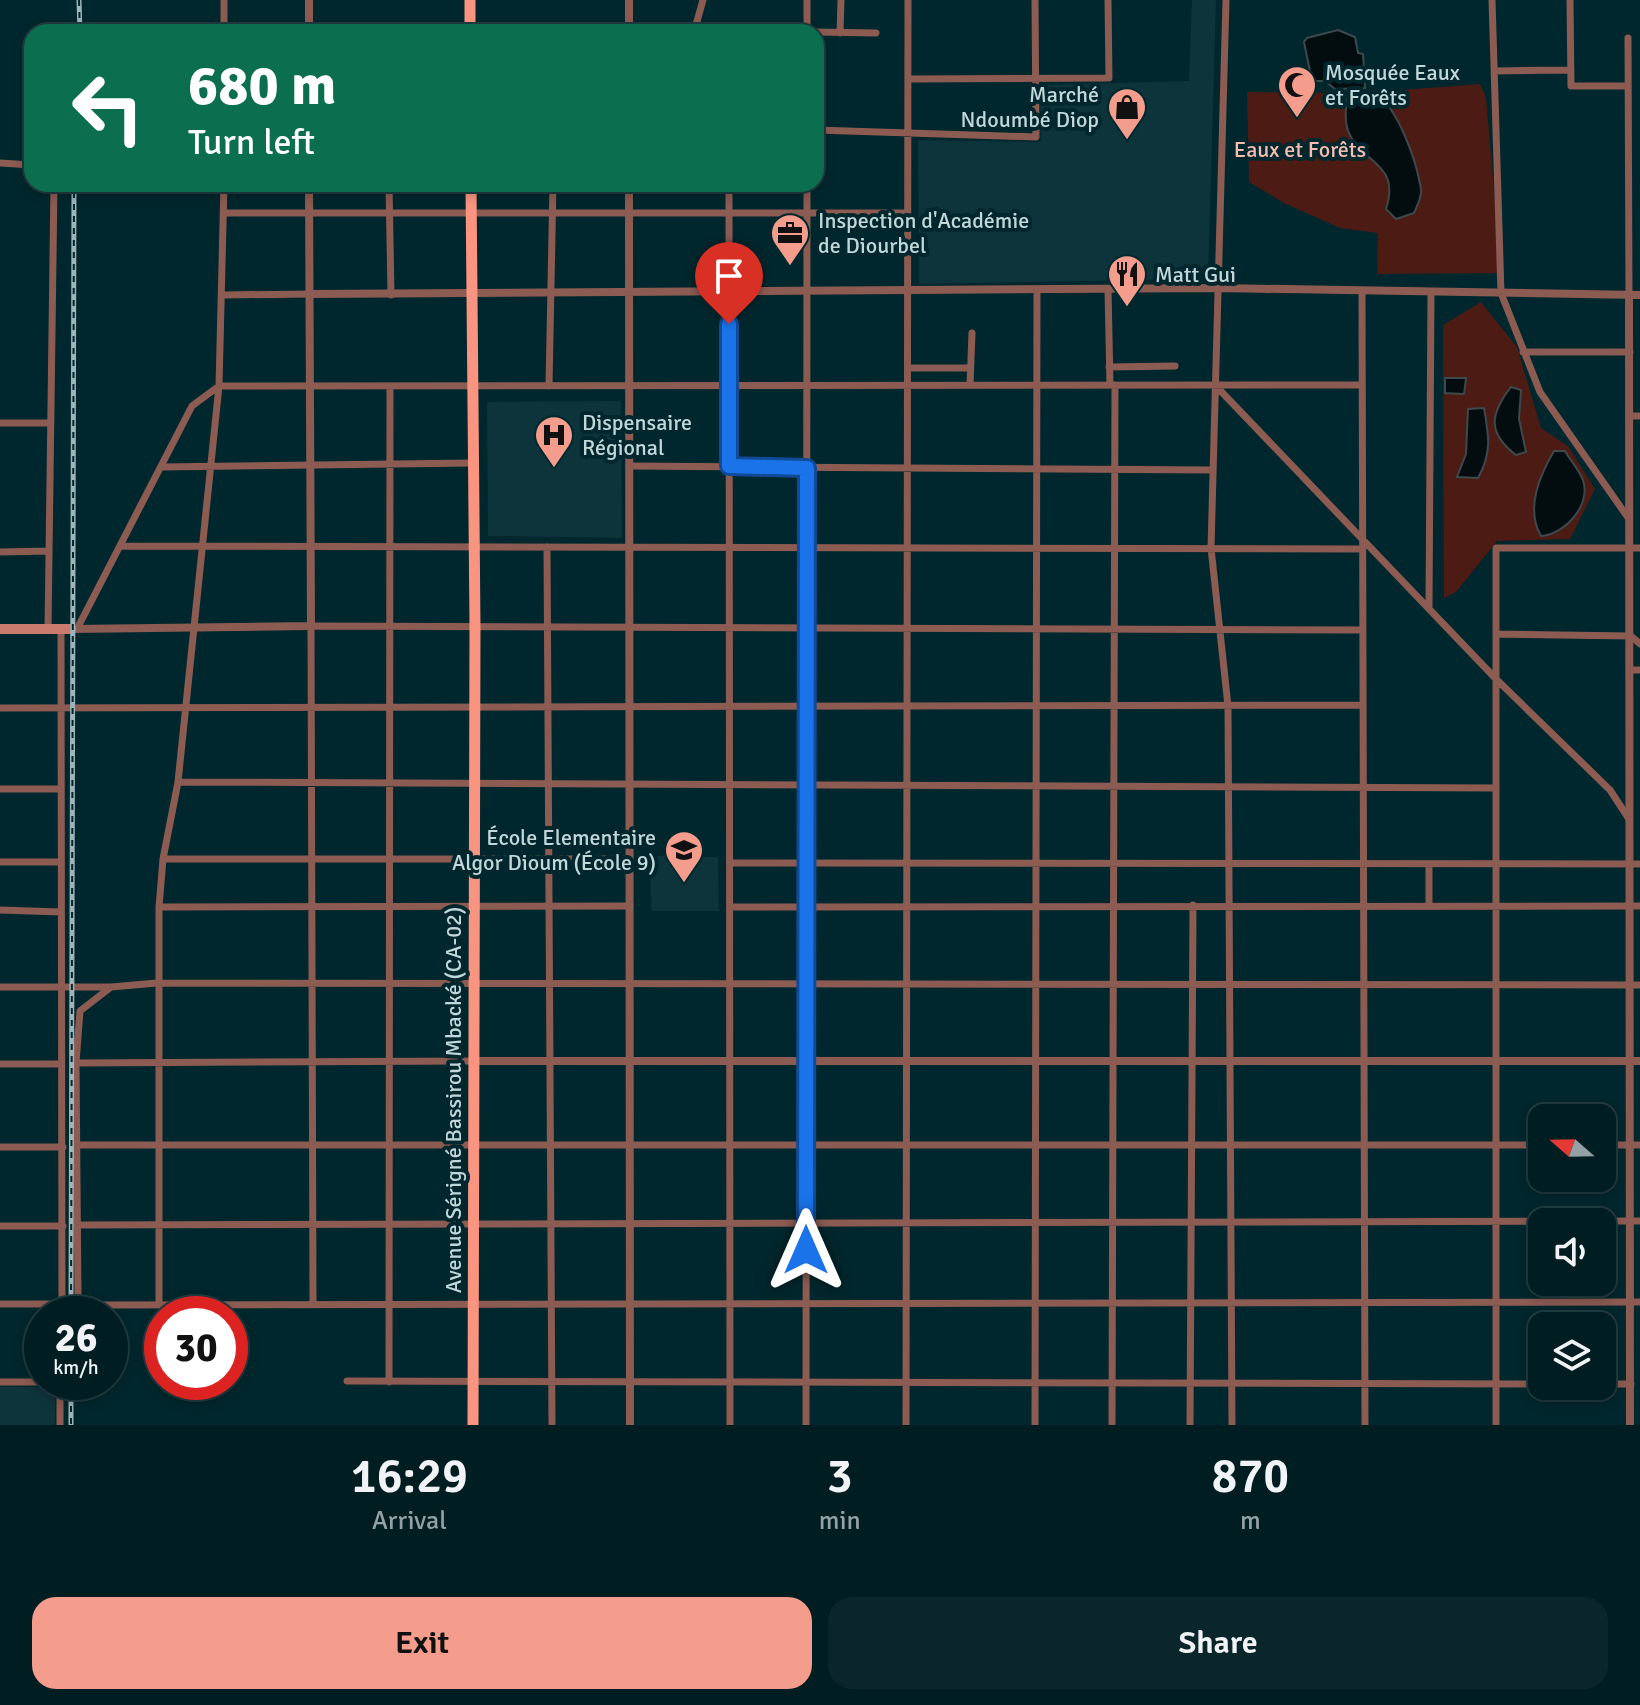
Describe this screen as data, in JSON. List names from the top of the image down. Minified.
{"streets":{"main road":["Avenue Sérigné Bassirou Mbacké (CA-02)"]},"parks":["Eaux et Forêts"],"places":{"mosque":["Mosquée Eaux et Forêts"],"shop":["Marché Ndoumbé Diop"],"office":["Inspection d'Académie de Diourbel"],"restaurant":["Matt Gui"],"hospital":["Dispensaire Régional"],"school or university":["École Elementaire Algor Dioum (École 9)"]},"north":"left","page":{"turn":["680 m","Turn left"],"speed":"26 km/h","limit":"30","eta":["16:29","Arrival","3","min","870","m"],"buttons":["Exit","Share"]}}
